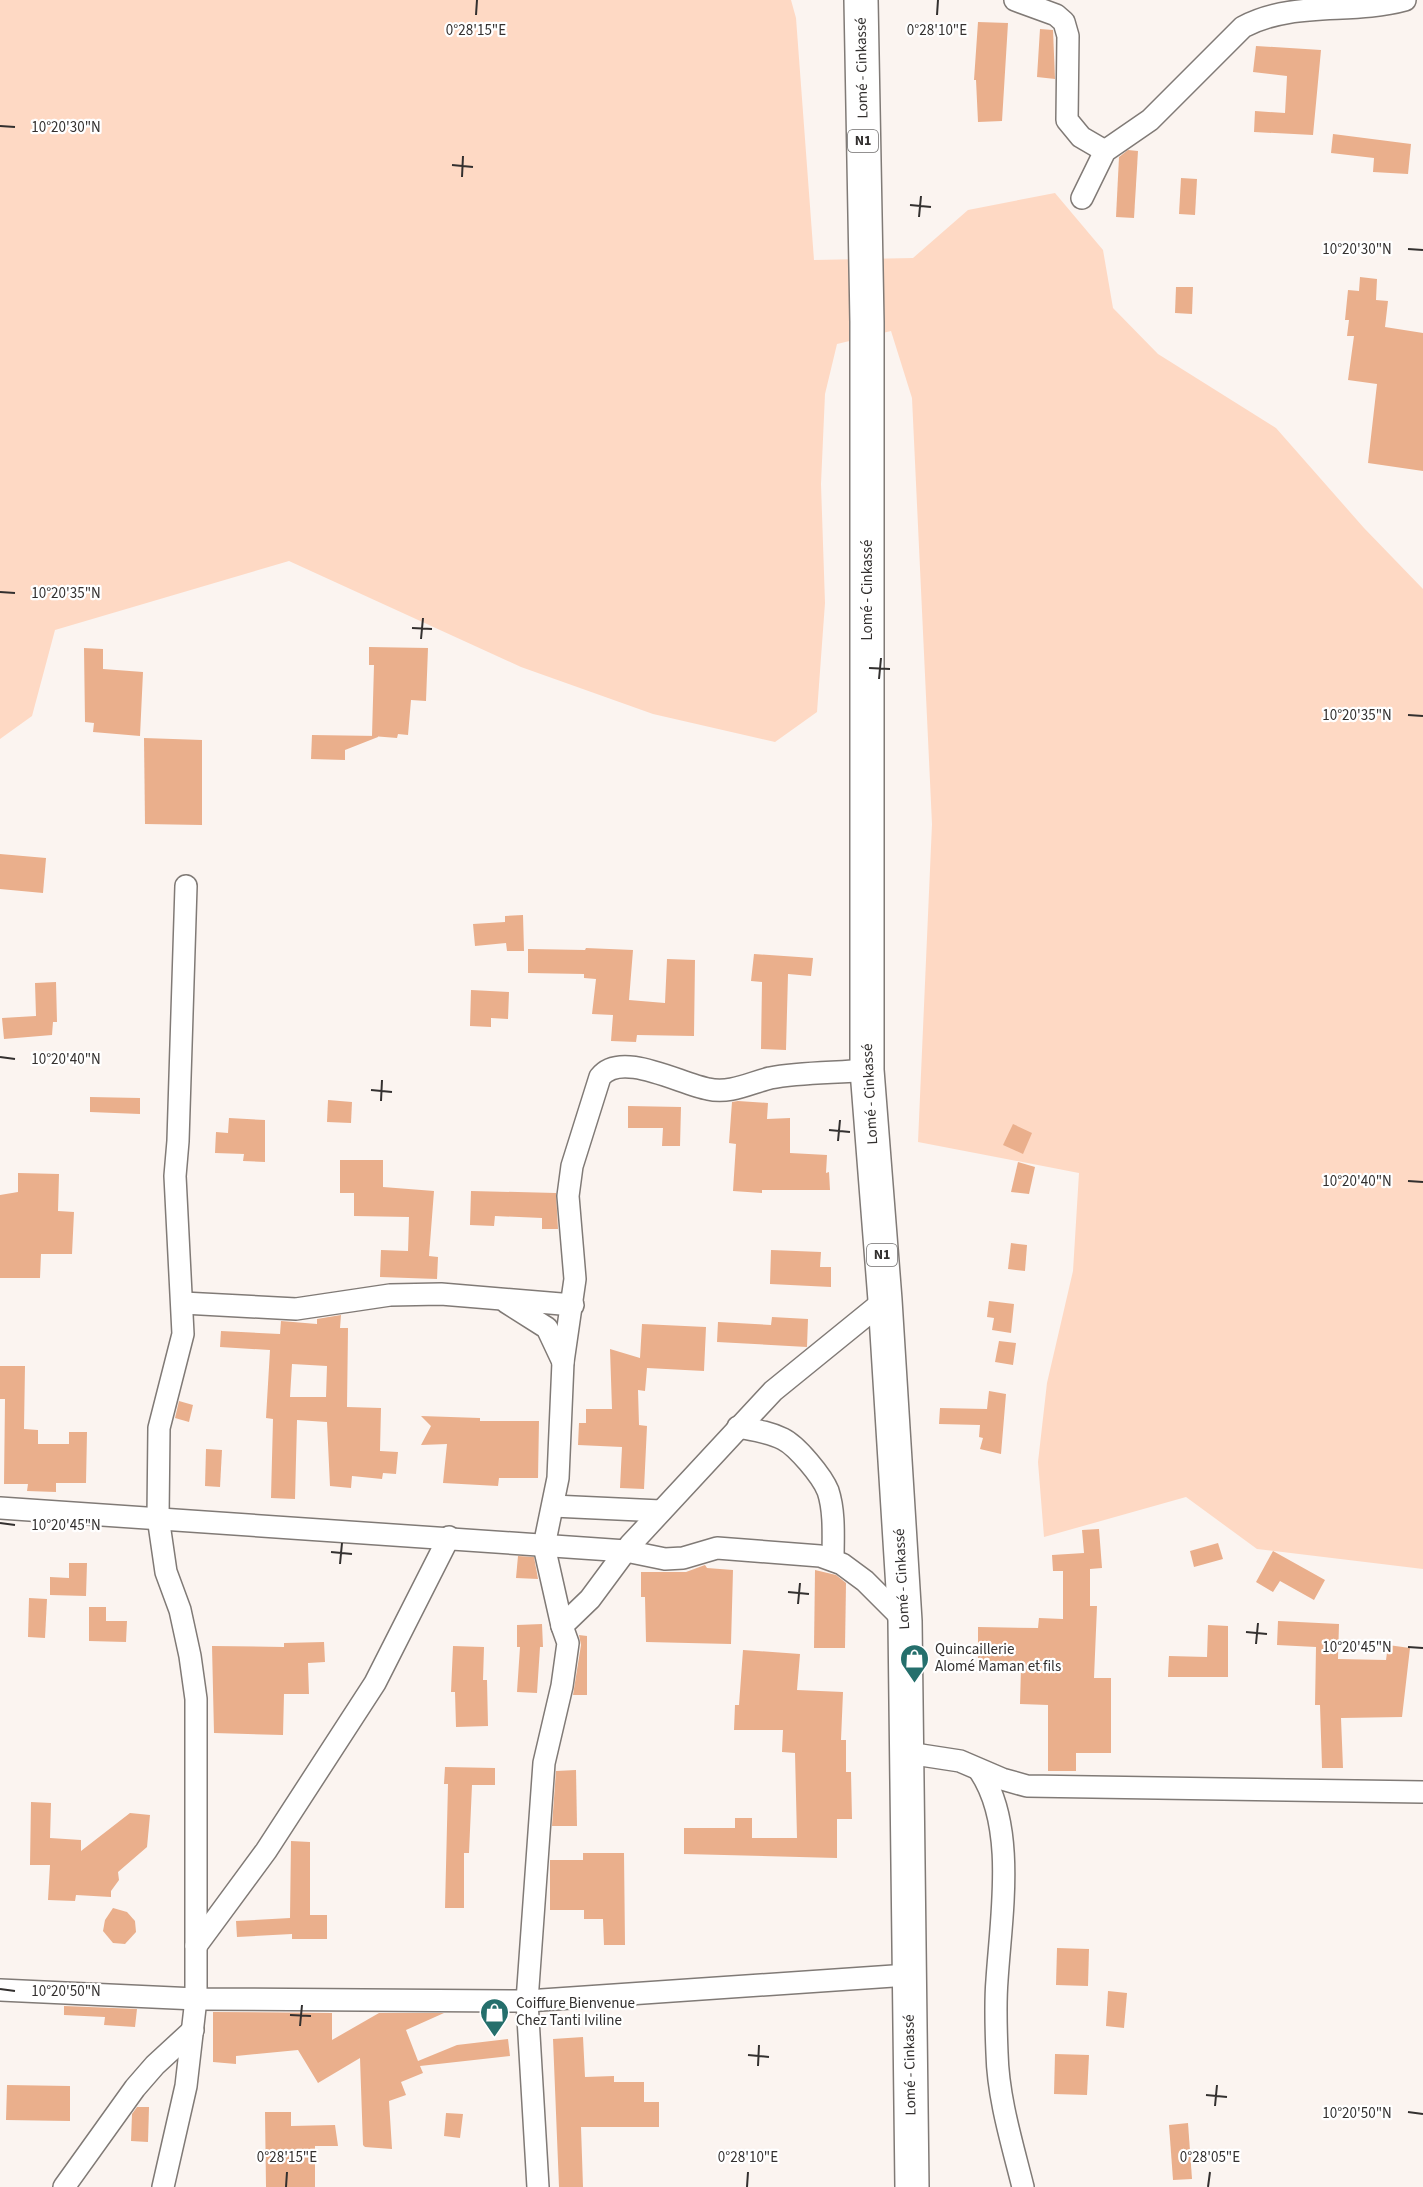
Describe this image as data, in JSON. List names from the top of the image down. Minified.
{"streets":{"highway":["Lomé - Cinkassé","N1"]},"places":{"shop":["Quincaillerie Alomé Maman et fils","Coiffure Bienvenue Chez Tanti Iviline"]},"coordinates":["0°28'15\"E","0°28'10\"E","10°20'30\"N","10°20'35\"N","10°20'40\"N","10°20'45\"N","10°20'50\"N","0°28'05\"E"]}
